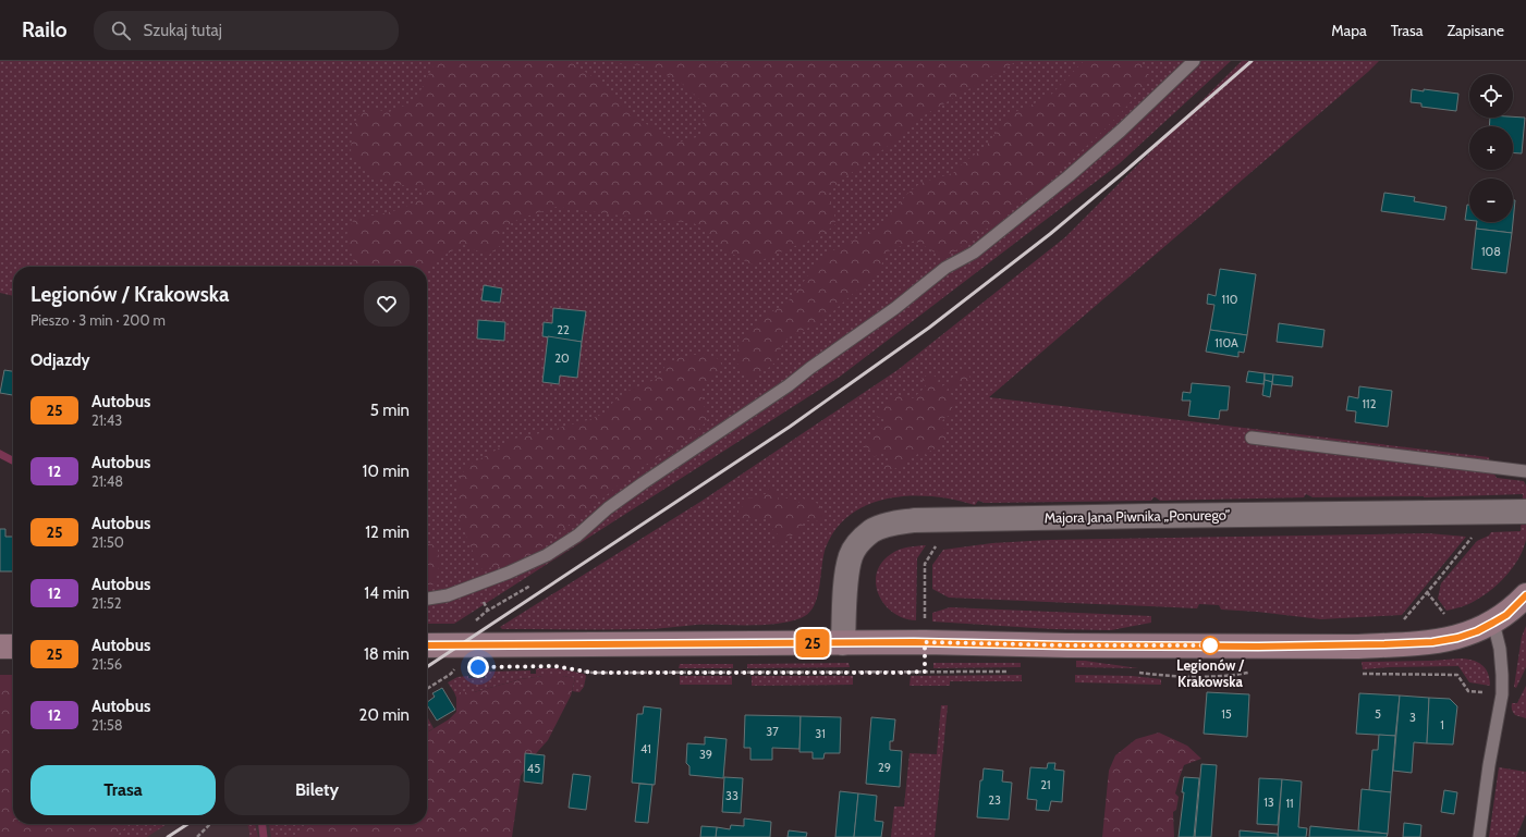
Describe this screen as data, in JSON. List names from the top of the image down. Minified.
{"streets":{"street":["Majora Jana Piwnika „Ponurego”"]},"places":["Legionów / Krakowska"],"lines":["bus line 25"],"house_numbers":["108","110","22","110A","20","112","15","5","3","1","37","31","41","39","29","45","21","33","23","13","11"],"page":{"header":"Railo","search":"Szukaj tutaj","nav":["Mapa","Trasa","Zapisane"],"on_map":"25","map_buttons":["+","−"],"heading":[["Legionów / Krakowska","Pieszo · 3 min · 200 m"],"Odjazdy"],"list":[{"mark":"25","name":"Autobus","note":"21:43","value":"5 min"},{"mark":"12","name":"Autobus","note":"21:48","value":"10 min"},{"mark":"25","name":"Autobus","note":"21:50","value":"12 min"},{"mark":"12","name":"Autobus","note":"21:52","value":"14 min"},{"mark":"25","name":"Autobus","note":"21:56","value":"18 min"},{"mark":"12","name":"Autobus","note":"21:58","value":"20 min"}],"buttons":["Trasa","Bilety"]}}
